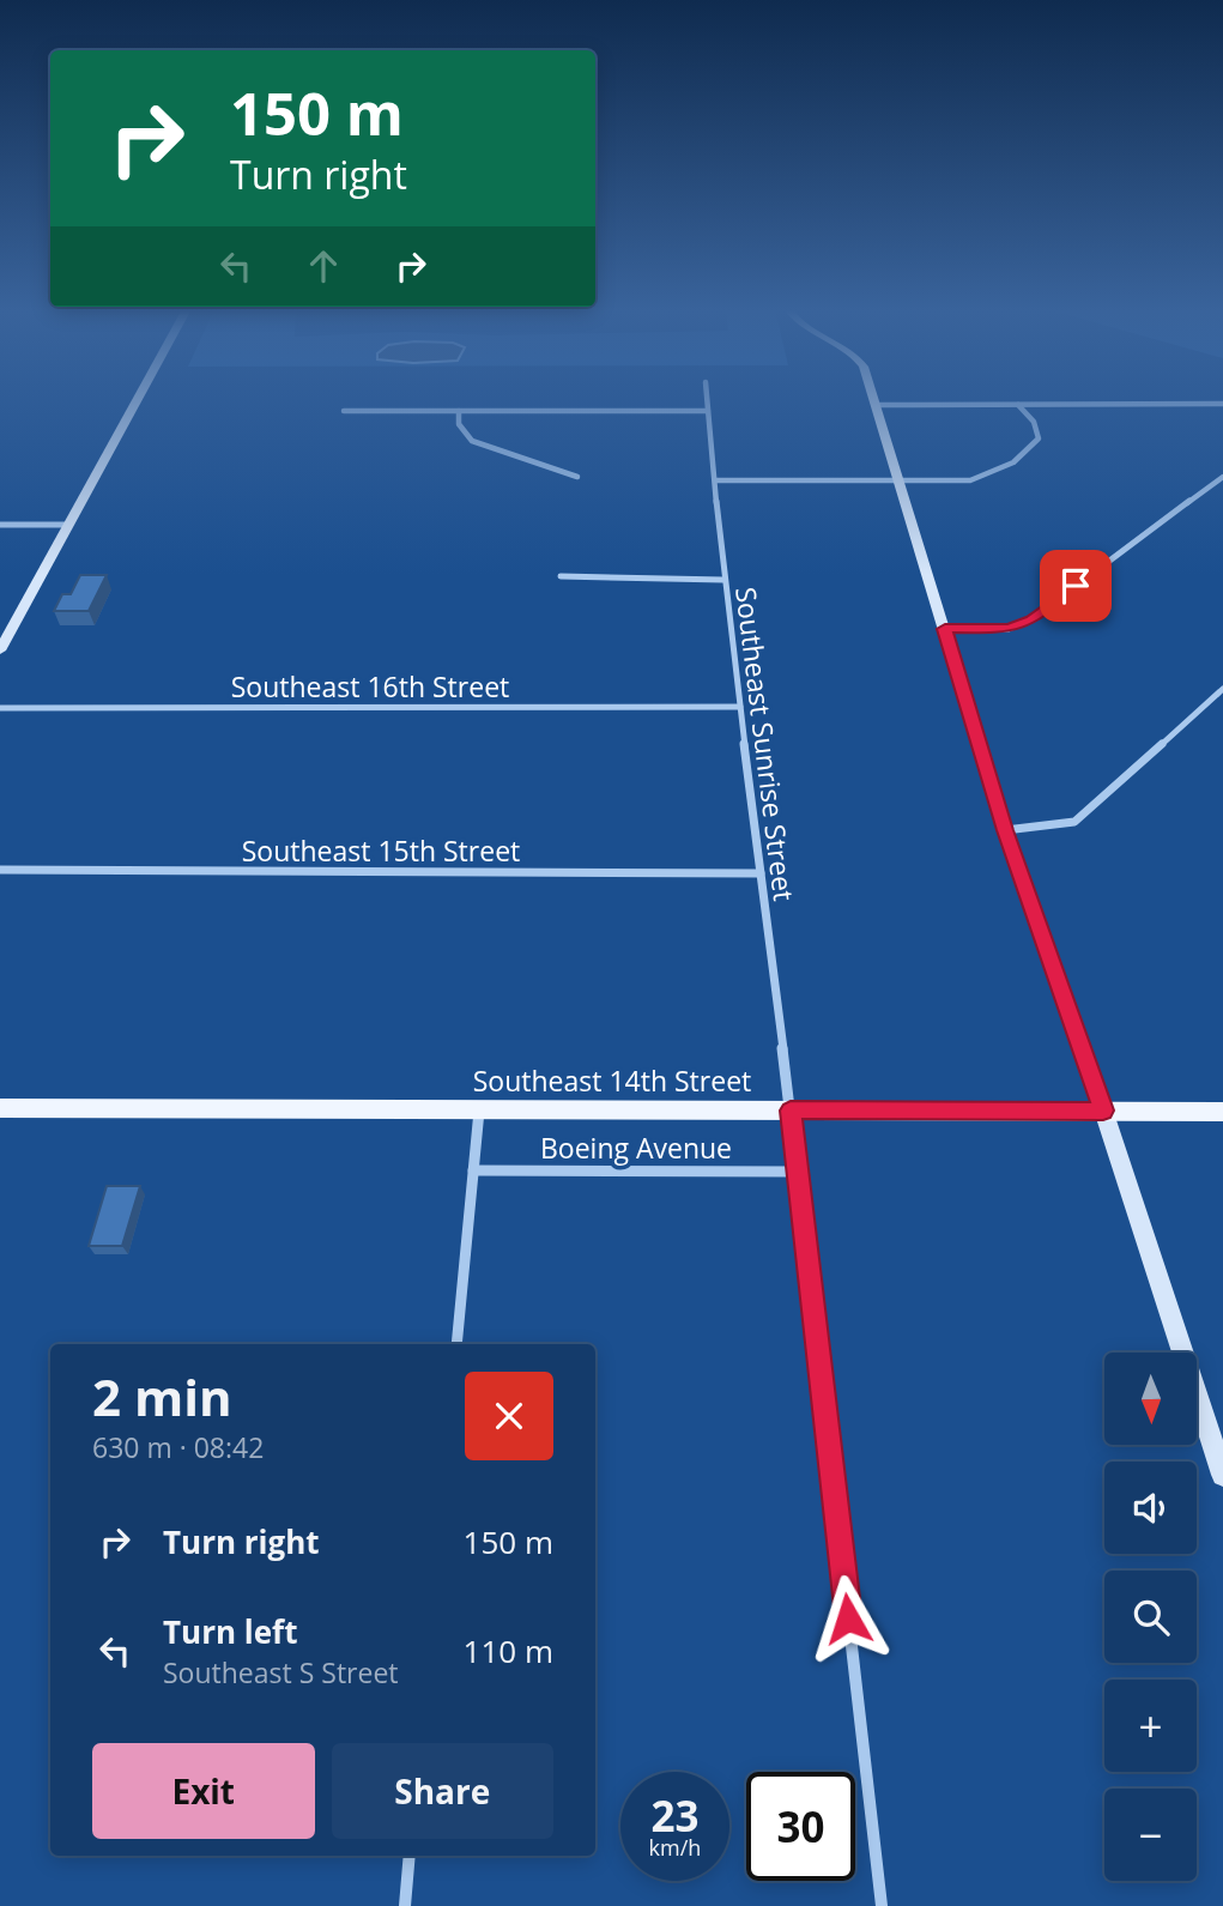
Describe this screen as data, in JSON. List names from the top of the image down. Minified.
{"streets":{"main road":["Southeast 14th Street"],"street":["Southeast 16th Street","Southeast Sunrise Street","Southeast 15th Street","Boeing Avenue"]},"crossings":[["Southeast 16th Street","Southeast Sunrise Street"],["Southeast Sunrise Street","Southeast 15th Street"],["Southeast Sunrise Street","Southeast 14th Street"],["Southeast Sunrise Street","Boeing Avenue"]],"north":"bottom","page":{"turn":["150 m","Turn right"],"heading":["2 min","630 m · 08:42"],"map_buttons":["+","−"],"list":[{"name":"Turn right","value":"150 m"},{"name":"Turn left","note":"Southeast S Street","value":"110 m"}],"buttons":["Exit","Share"],"speed":"23 km/h","limit":"30"}}
